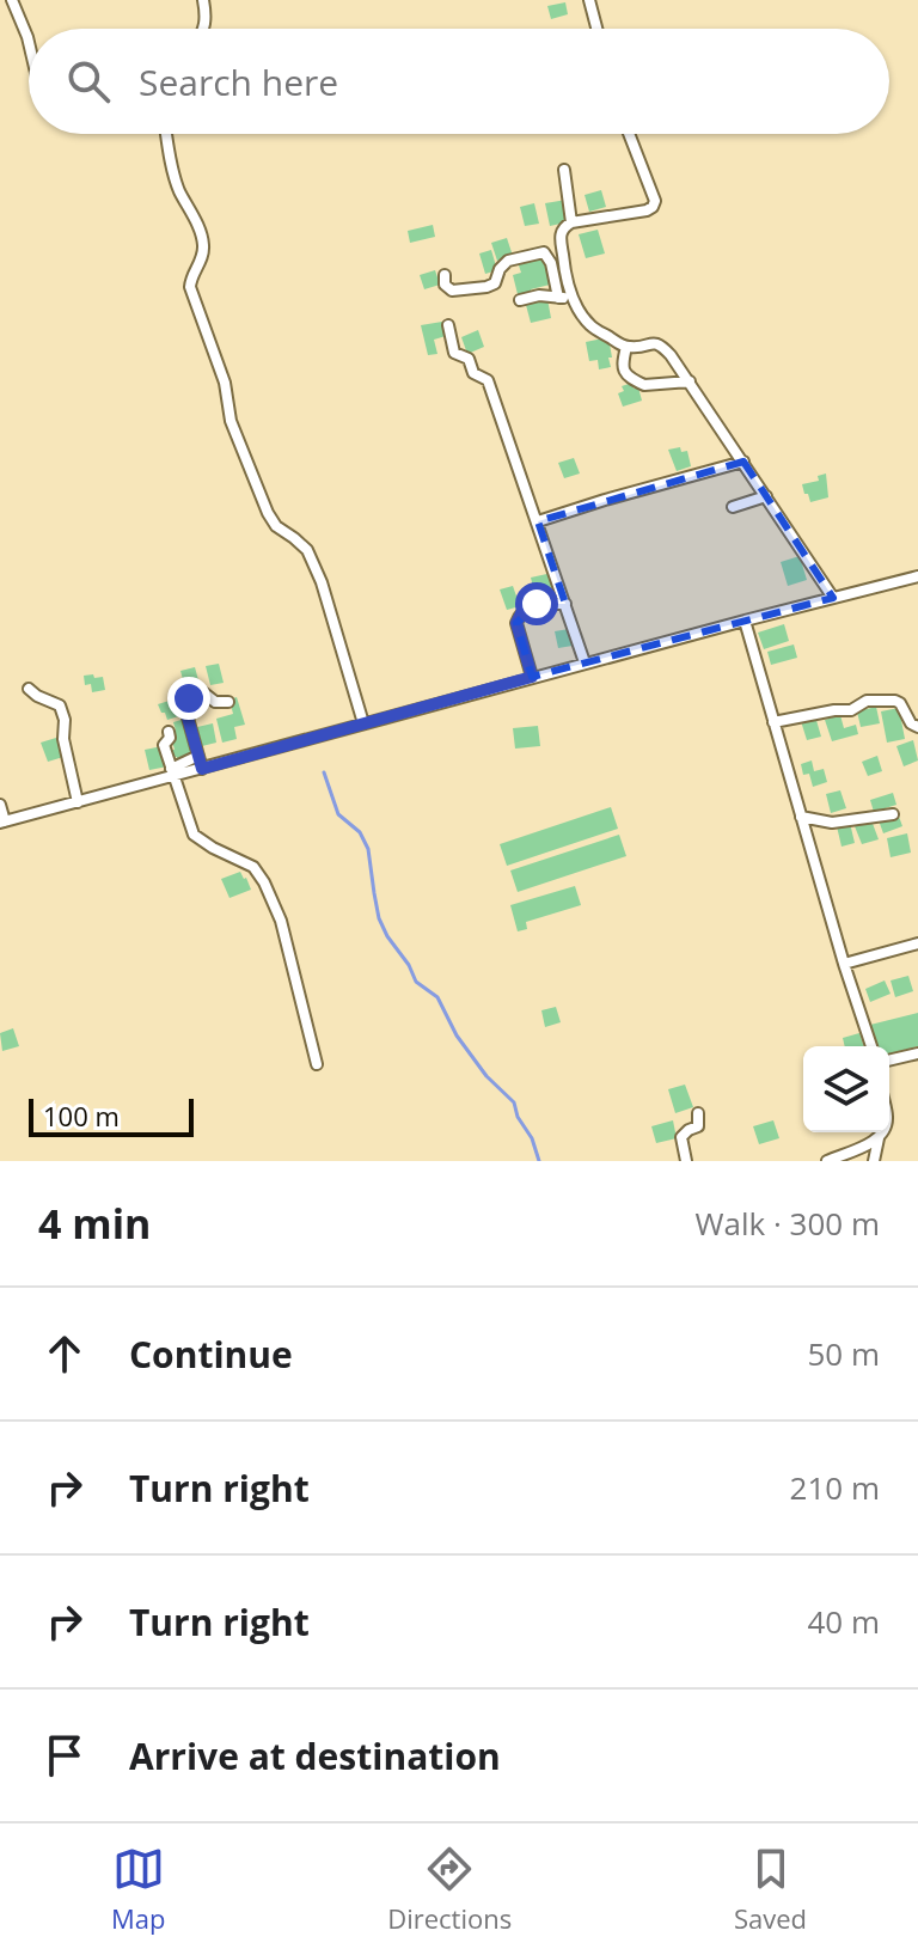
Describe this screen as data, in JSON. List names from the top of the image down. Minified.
{"scale_bar":"100 m","page":{"search":"Search here","scale":"100 m","heading":["4 min","Walk · 300 m"],"list":[["Continue","50 m"],["Turn right","210 m"],["Turn right","40 m"],"Arrive at destination"],"nav":["Map","Directions","Saved"]}}
